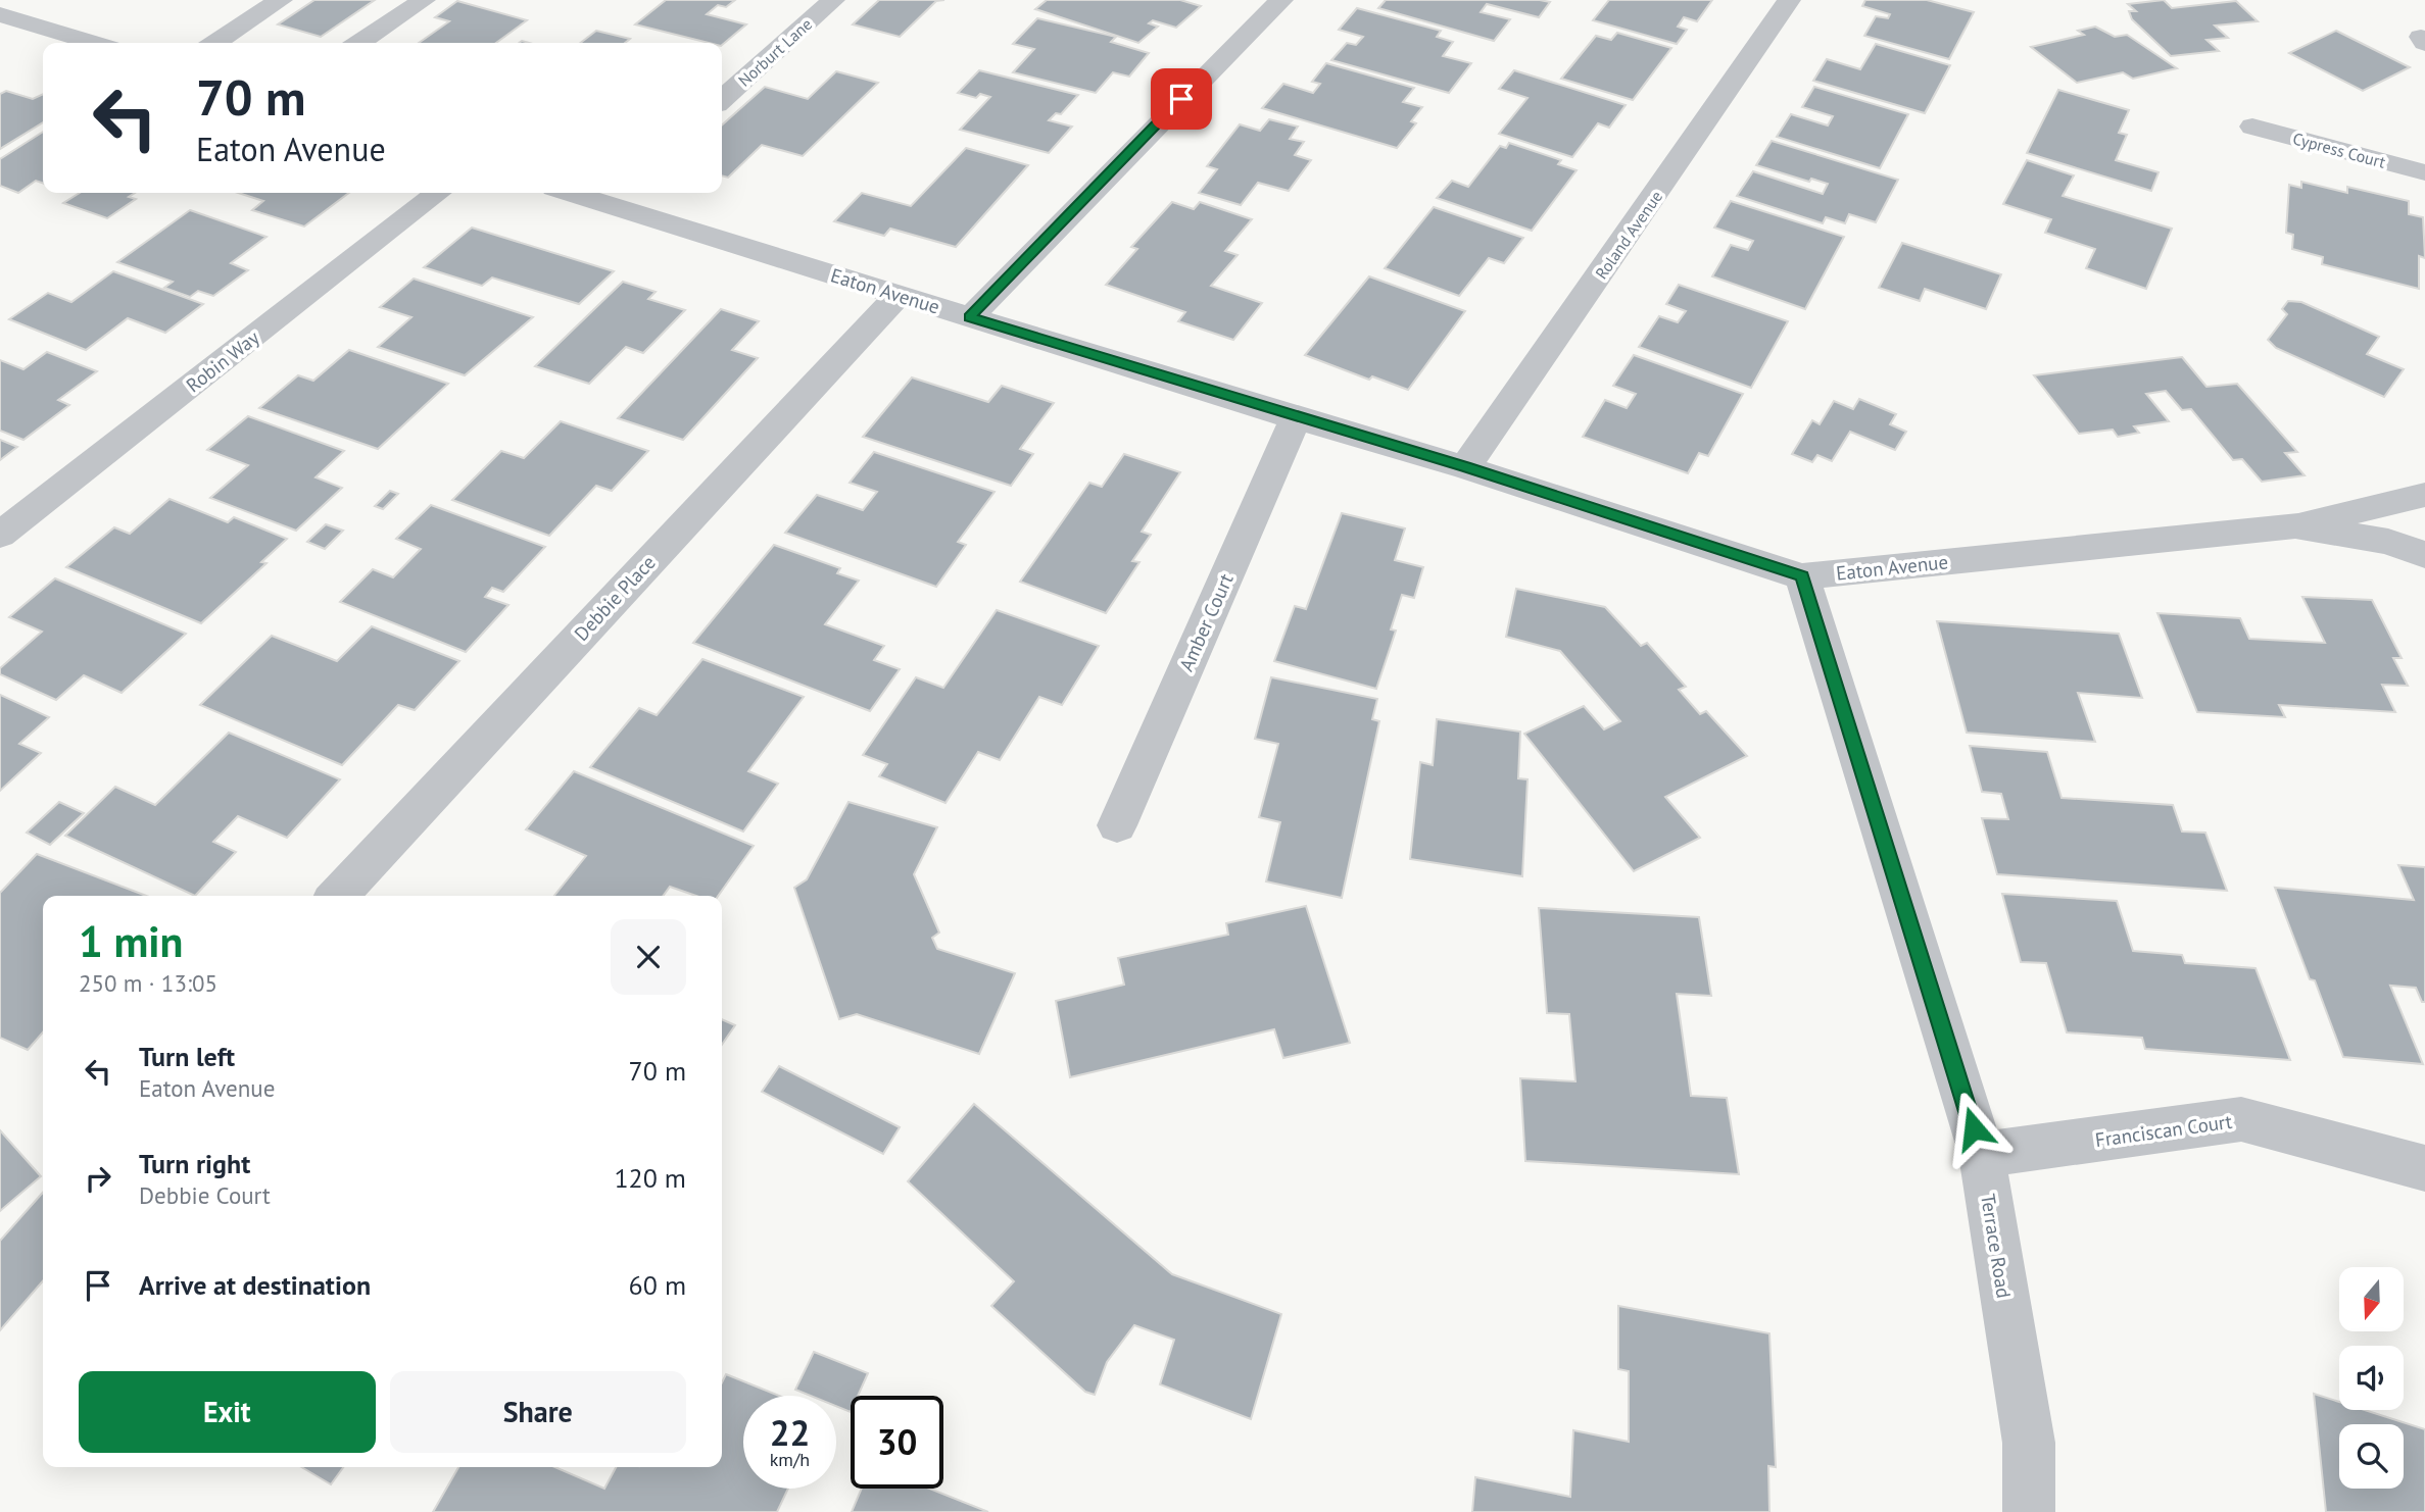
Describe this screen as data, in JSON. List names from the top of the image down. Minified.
{"streets":{"street":["Norburt Lane","Cypress Court","Roland Avenue","Eaton Avenue","Robin Way","Debbie Place","Amber Court","Franciscan Court","Terrace Road"]},"crossings":[["Roland Avenue","Eaton Avenue"],["Eaton Avenue","Debbie Place"],["Eaton Avenue","Amber Court"],["Eaton Avenue","Terrace Road"],["Franciscan Court","Terrace Road"]],"north":"bottom","page":{"turn":["70 m","Eaton Avenue"],"heading":["1 min","250 m · 13:05"],"list":[{"name":"Turn left","note":"Eaton Avenue","value":"70 m"},{"name":"Turn right","note":"Debbie Court","value":"120 m"},{"name":"Arrive at destination","value":"60 m"}],"buttons":["Exit","Share"],"speed":"22 km/h","limit":"30"}}
